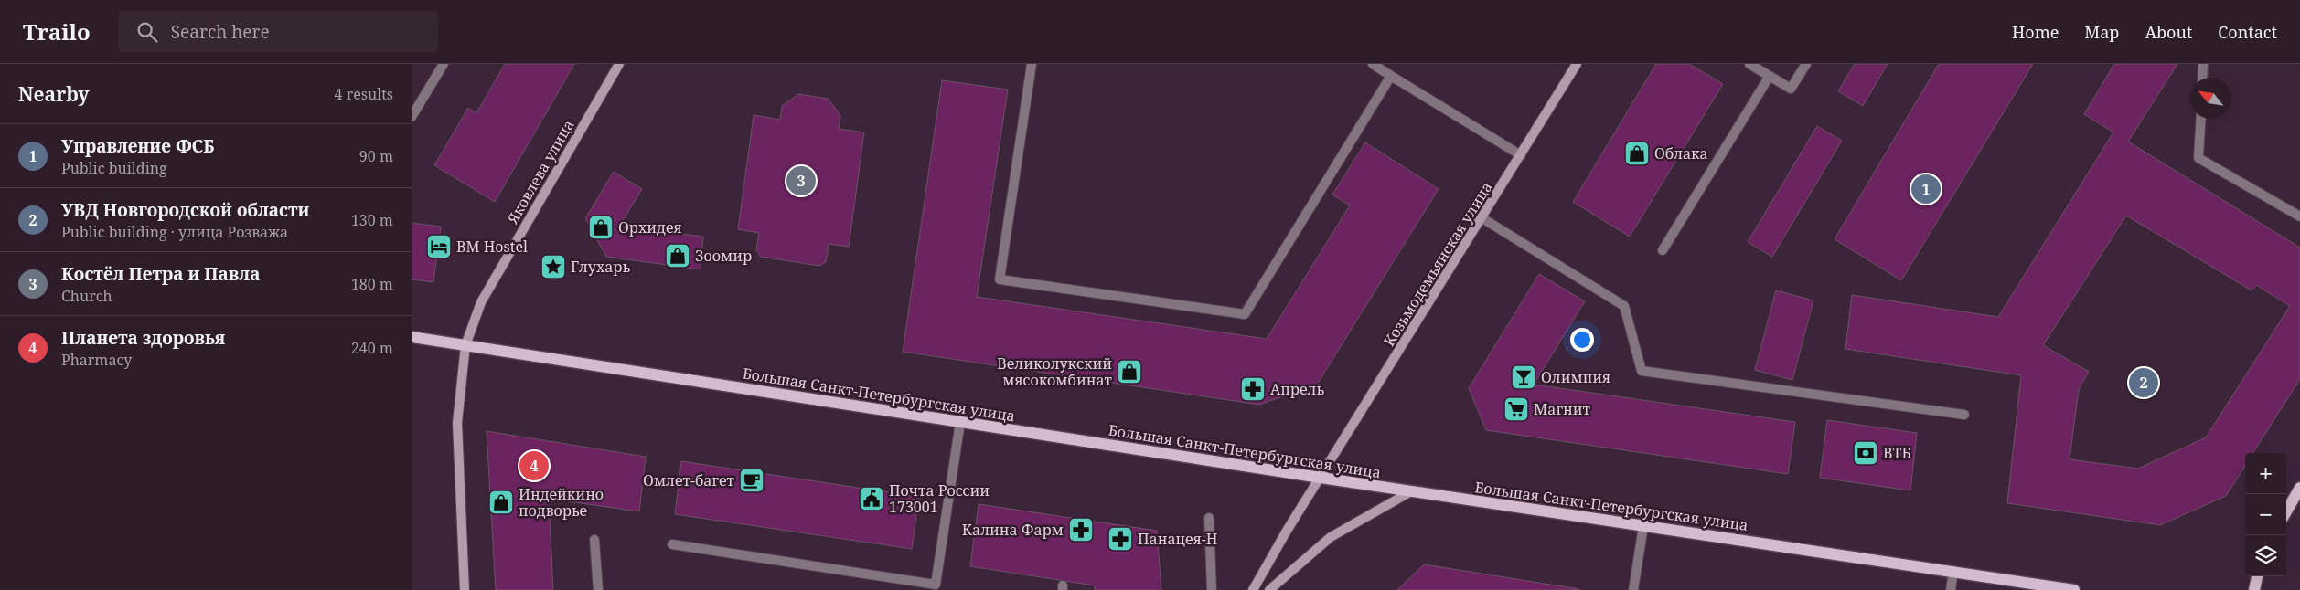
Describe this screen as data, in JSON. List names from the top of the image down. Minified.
{"streets":{"main road":["Большая Санкт-Петербургская улица"],"street":["Яковлева улица","Козьмодемьянская улица"]},"crossings":[["Яковлева улица","Большая Санкт-Петербургская улица"],["Козьмодемьянская улица","Большая Санкт-Петербургская улица"]],"places":{"shop":["Облака","Орхидея","Зоомир","Великолукский мясокомбинат","Индейкино подворье"],"hotel":["BM Hostel"],"place":["Глухарь"],"bar":["Олимпия"],"pharmacy":["Апрель","Калина Фарм","Панацея-Н"],"supermarket":["Магнит"],"bank":["ВТБ"],"cafe":["Омлет-багет"],"public building":["Почта России 173001"]},"north":"top left","page":{"header":"Trailo","search":"Search here","nav":["Home","Map","About","Contact"],"heading":["Nearby","4 results"],"list":[{"mark":"1","name":"Управление ФСБ","note":"Public building","value":"90 m"},{"mark":"2","name":"УВД Новгородской области","note":"Public building · улица Розважа","value":"130 m"},{"mark":"3","name":"Костёл Петра и Павла","note":"Church","value":"180 m"},{"mark":"4","name":"Планета здоровья","note":"Pharmacy","value":"240 m"}],"pins":["3","1","2","4"],"map_buttons":["+","−"]}}
